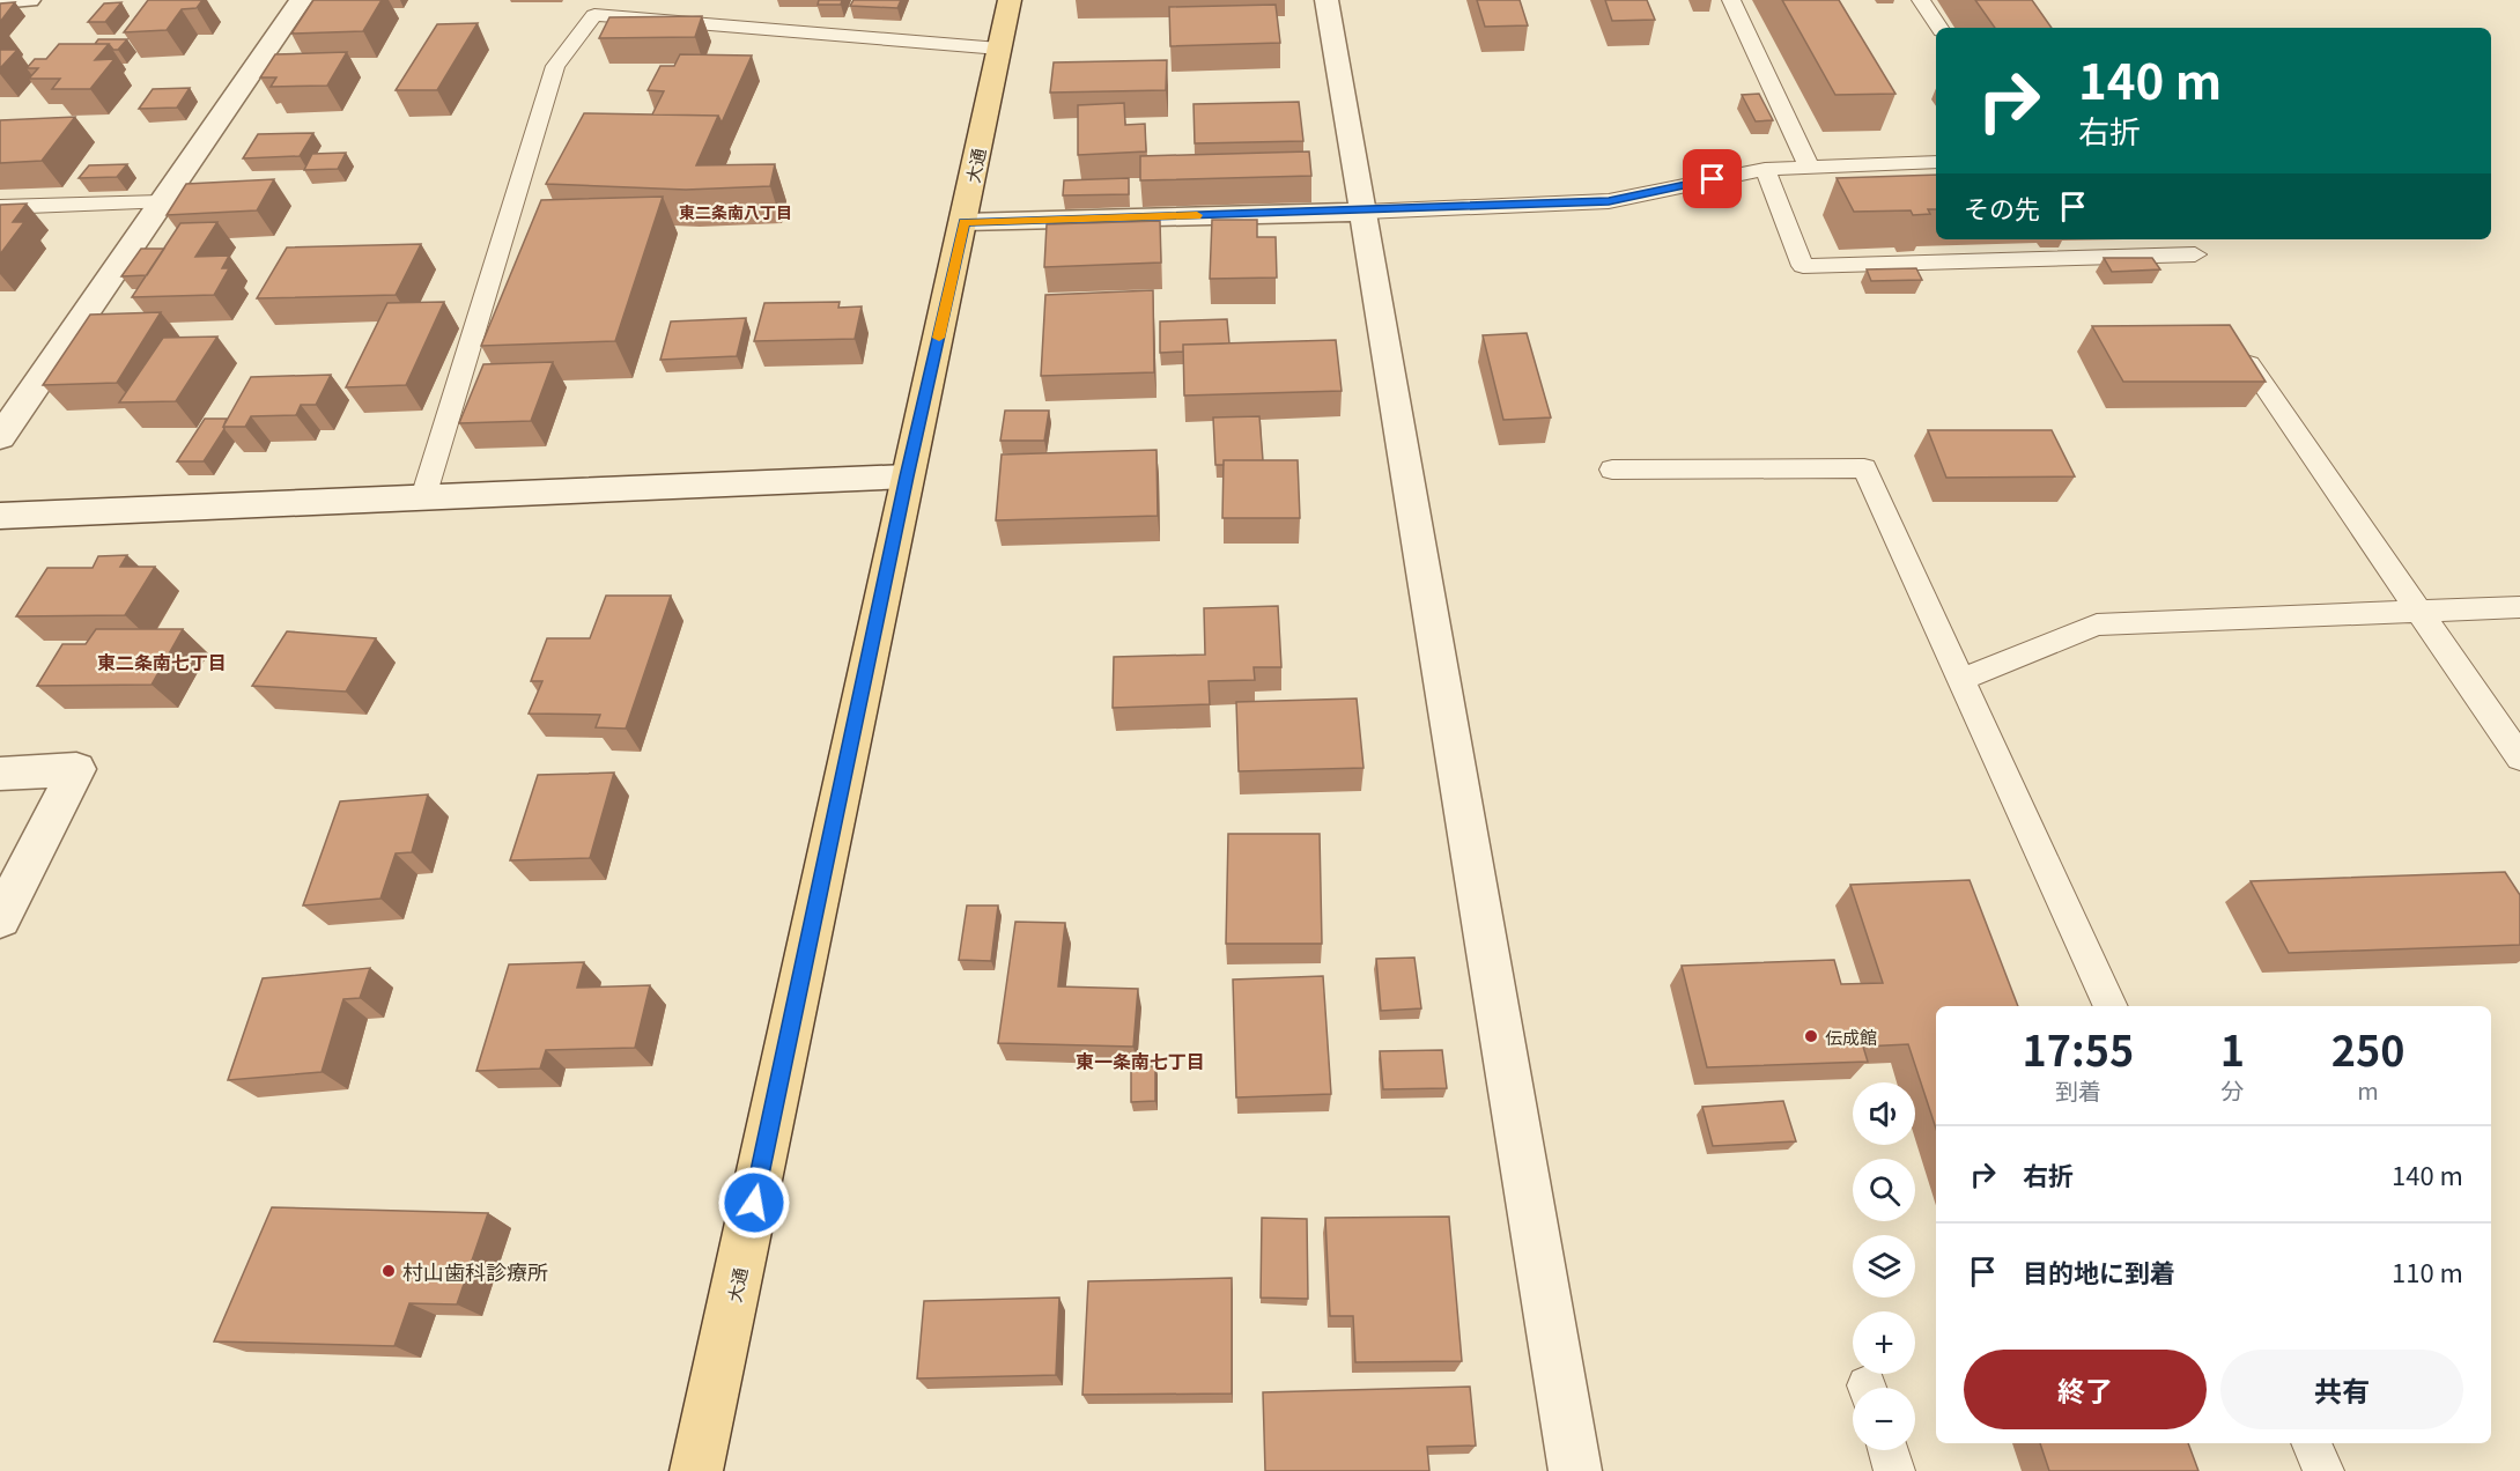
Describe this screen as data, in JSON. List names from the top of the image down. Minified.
{"streets":{"main road":["大通"]},"districts":["東二条南八丁目","東二条南七丁目","東一条南七丁目"],"places":["伝成館","村山歯科診療所"],"page":{"turn":["140 m","右折"],"then":"その先","eta":["17:55","到着","1","分","250","m"],"map_buttons":["+","−"],"list":[{"name":"右折","value":"140 m"},{"name":"目的地に到着","value":"110 m"}],"buttons":["終了","共有"]}}
